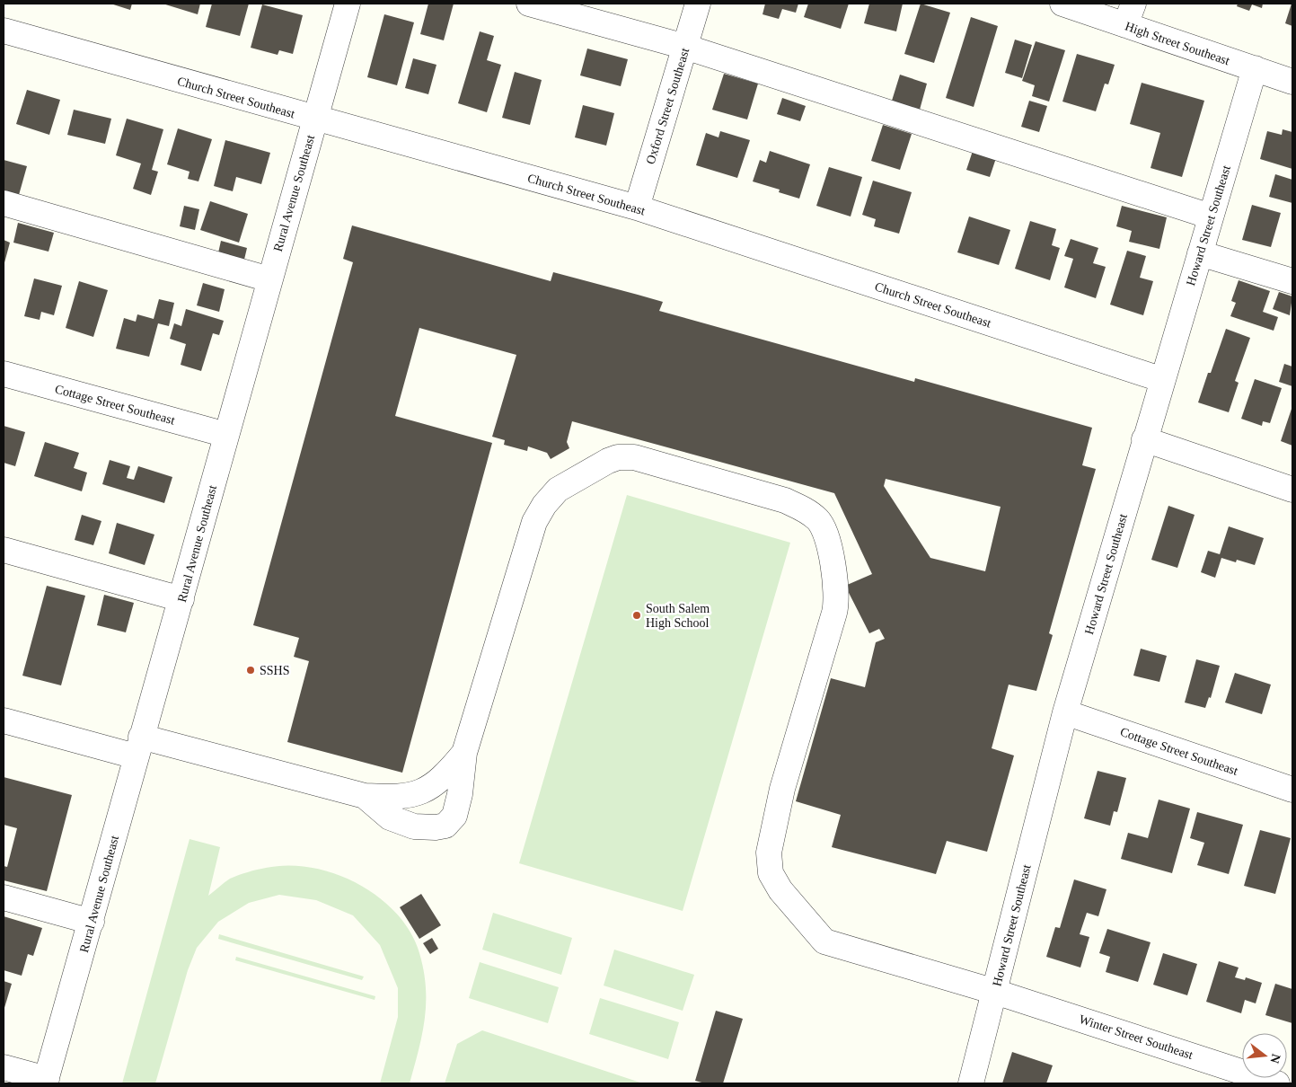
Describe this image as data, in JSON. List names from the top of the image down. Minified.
{"streets":{"street":["High Street Southeast","Church Street Southeast","Oxford Street Southeast","Rural Avenue Southeast","Howard Street Southeast","Cottage Street Southeast","Winter Street Southeast"]},"crossings":[["High Street Southeast","Howard Street Southeast"],["Church Street Southeast","Oxford Street Southeast"],["Church Street Southeast","Rural Avenue Southeast"],["Church Street Southeast","Howard Street Southeast"],["Rural Avenue Southeast","Cottage Street Southeast"],["Howard Street Southeast","Cottage Street Southeast"],["Howard Street Southeast","Winter Street Southeast"]],"places":["South Salem High School","SSHS"],"north":"right"}
